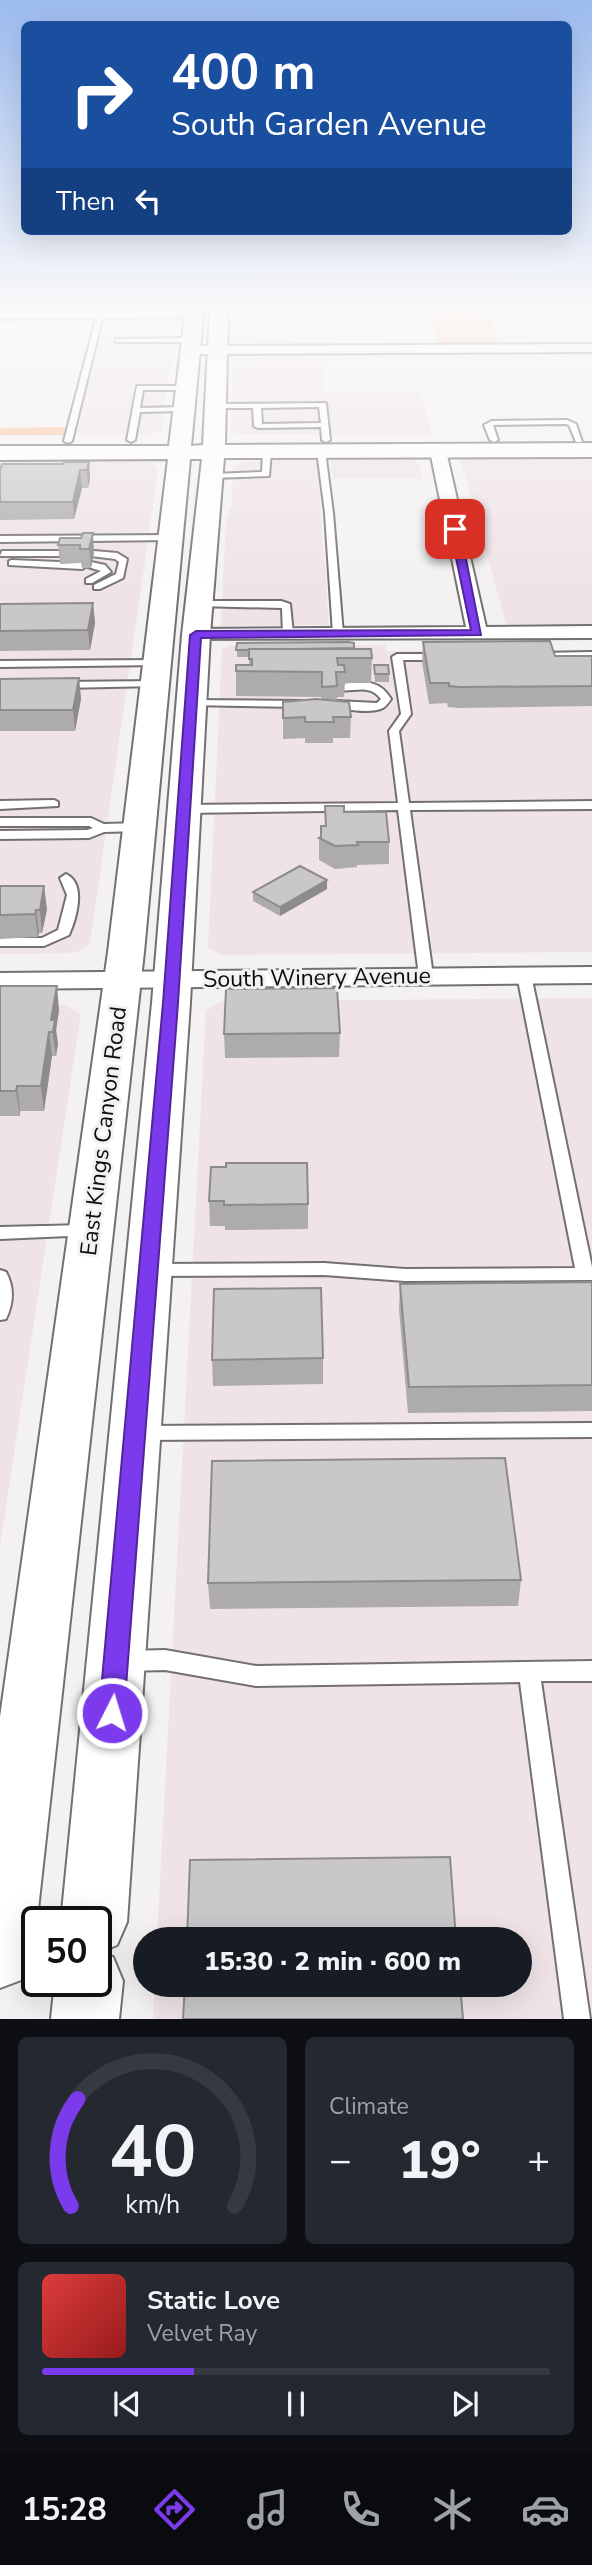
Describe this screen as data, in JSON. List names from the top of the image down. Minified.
{"streets":{"main road":["East Kings Canyon Road"],"street":["South Winery Avenue"]},"crossings":[["South Winery Avenue","East Kings Canyon Road"]],"page":{"turn":["400 m","South Garden Avenue"],"then":"Then","limit":"50","trip":"15:30 · 2 min · 600 m","tile":"Climate","heat":["−","19°","+"],"song":["Static Love","Velvet Ray"],"tabs":"15:28","gauge":["40","km/h"]}}
